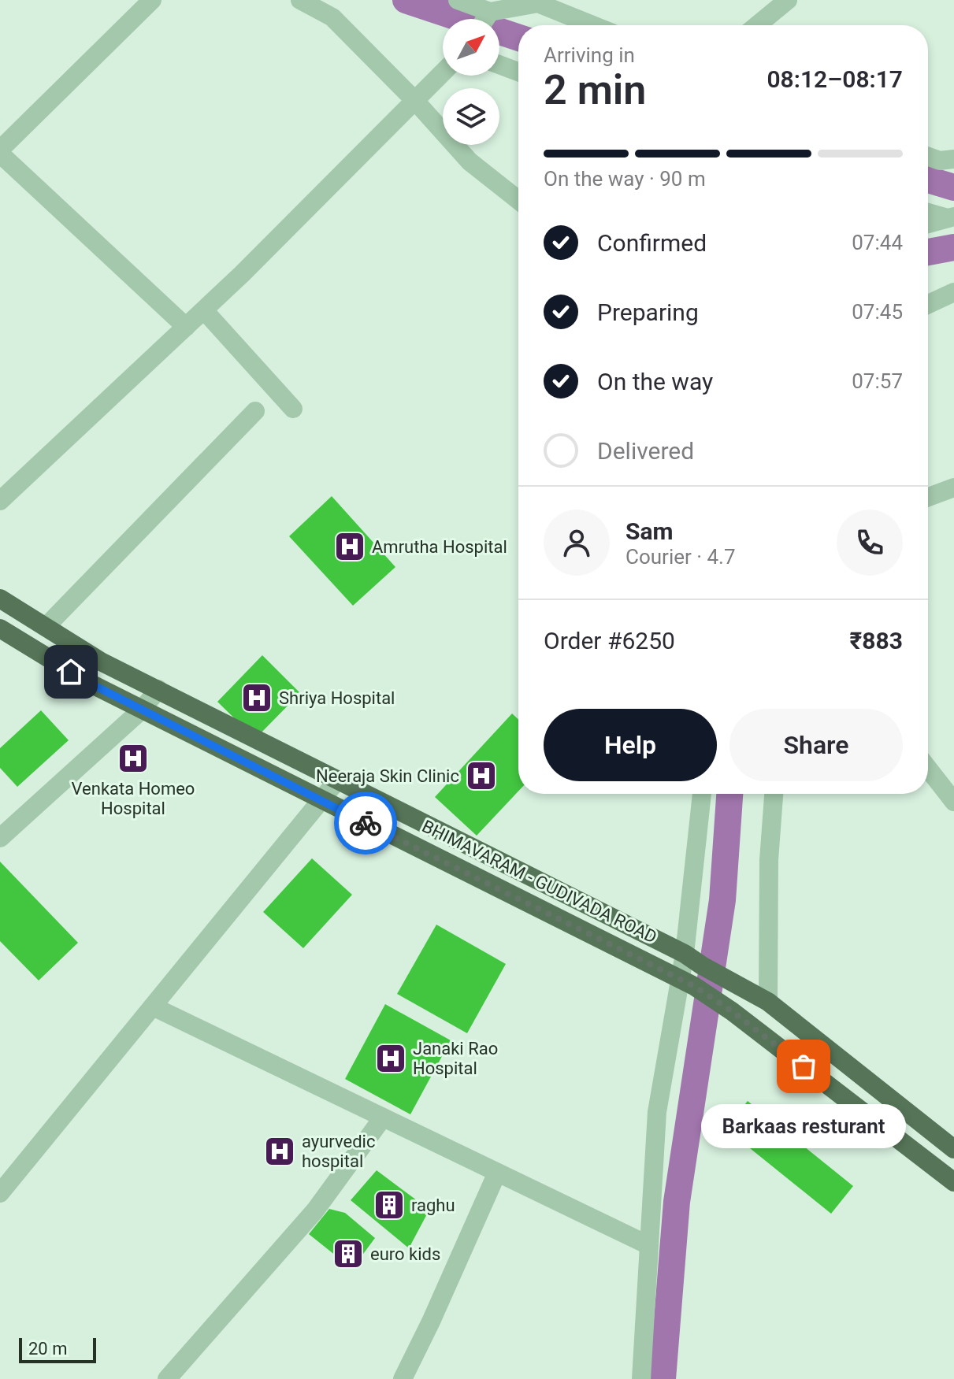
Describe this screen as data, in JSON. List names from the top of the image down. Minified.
{"streets":{"main road":["BHIMAVARAM - GUDIVADA ROAD"]},"places":{"hospital":["Amrutha Hospital","Shriya Hospital","Venkata Homeo Hospital","Neeraja Skin Clinic","Janaki Rao Hospital","ayurvedic hospital"],"other":["Barkaas resturant"],"building":["raghu","euro kids"]},"scale_bar":"20 m","north":"top right","page":{"heading":["2 min","Arriving in","08:12–08:17"],"panel":["Sam","Courier · 4.7","Order #6250","₹883"],"bar":"On the way · 90 m","list":[["Confirmed","07:44"],["Preparing","07:45"],["On the way","07:57"],"Delivered"],"buttons":["Help","Share"],"bubble":"Barkaas resturant","scale":"20 m"}}
